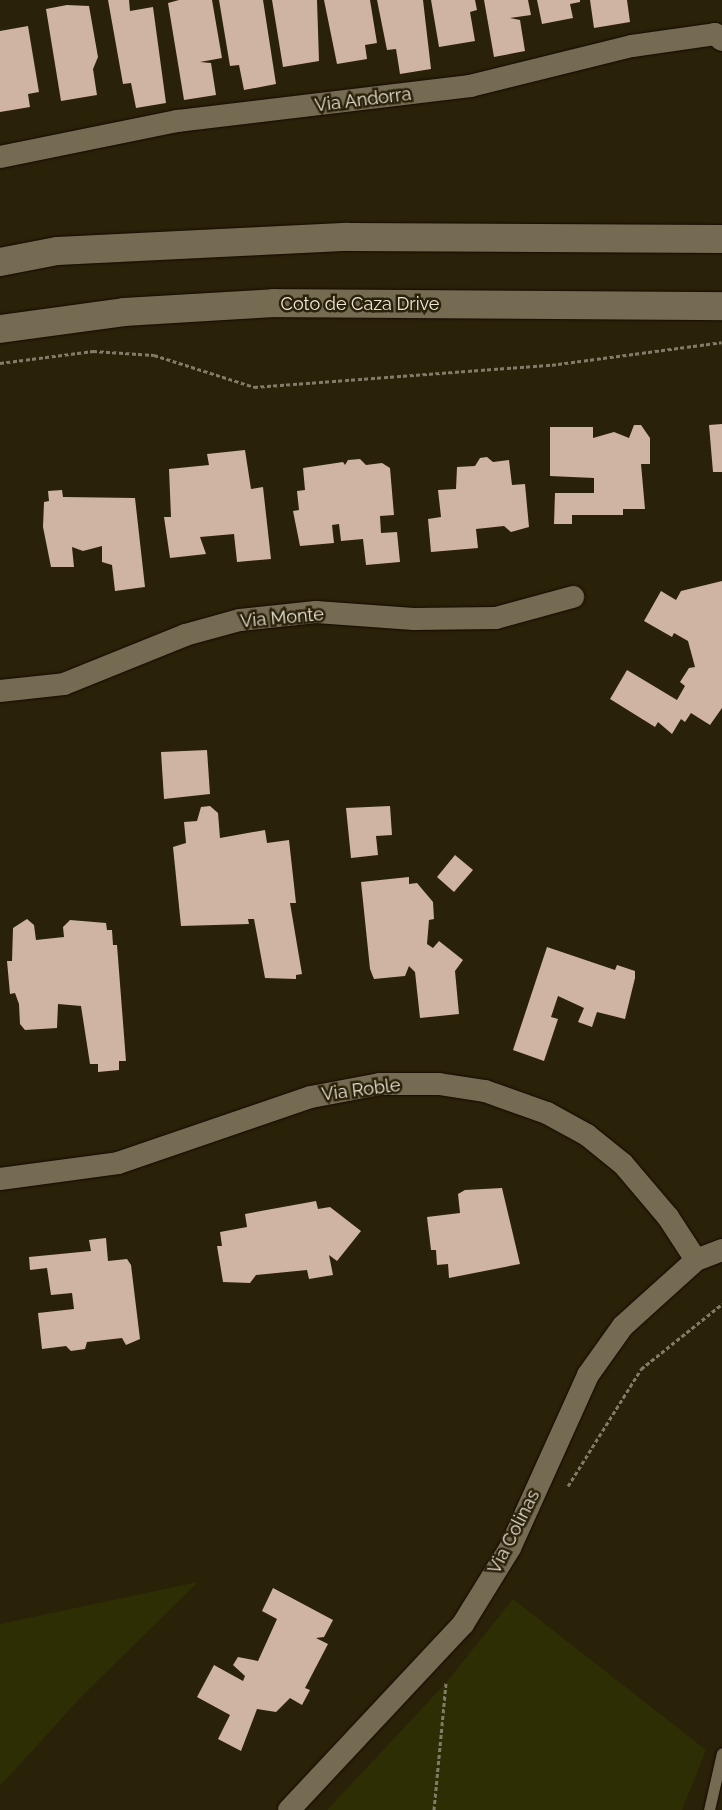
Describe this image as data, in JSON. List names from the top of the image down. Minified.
{"streets":{"main road":["Coto de Caza Drive"],"street":["Via Andorra","Via Monte","Via Roble","Via Colinas"]},"crossings":[["Via Roble","Via Colinas"]]}
